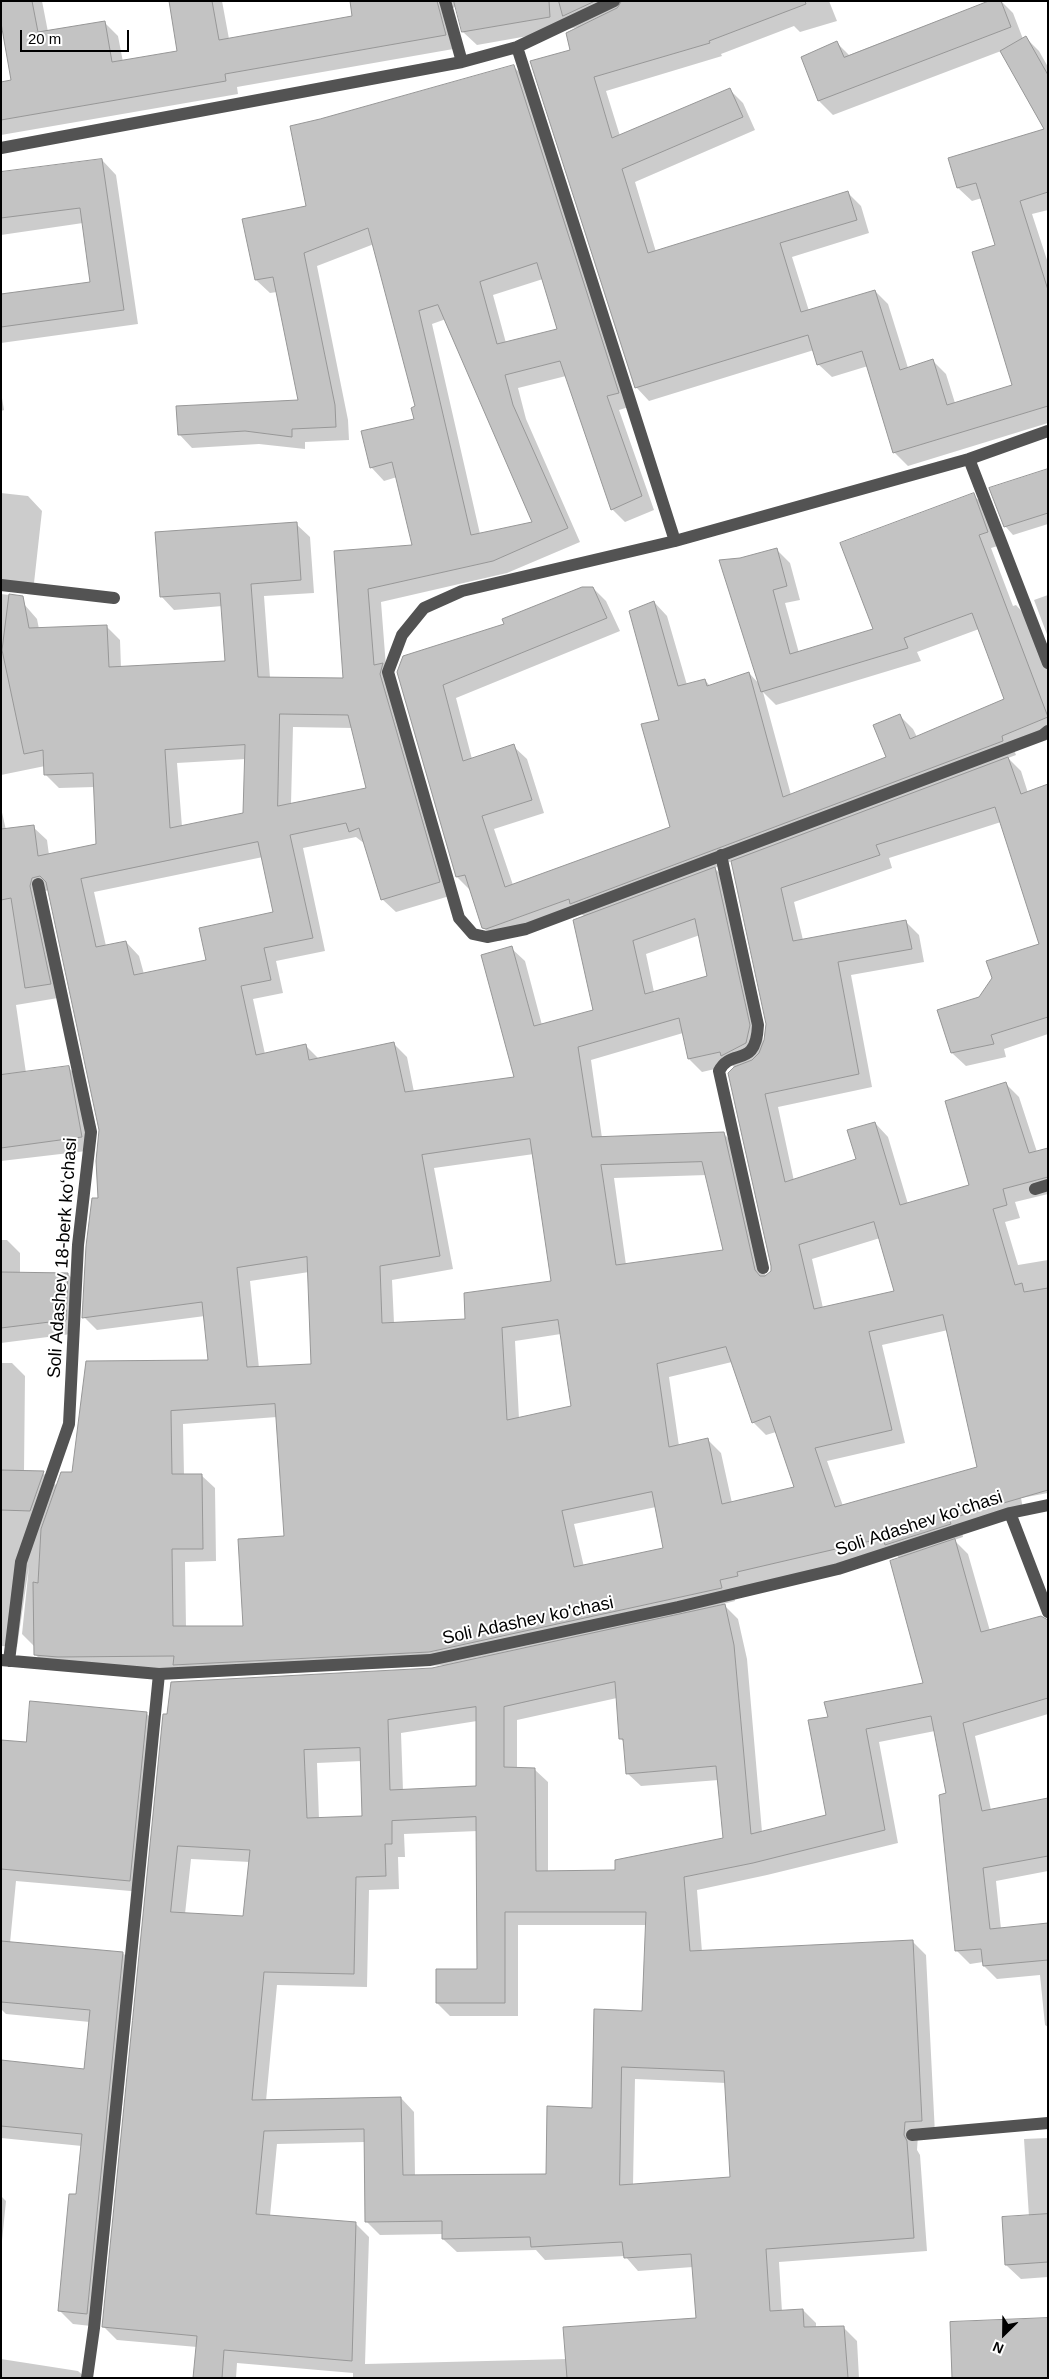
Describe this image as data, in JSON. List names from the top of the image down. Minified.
{"streets":{"street":["Soli Adashev 18-berk koʻchasi","Soli Adashev ko'chasi"]},"crossings":[["Soli Adashev 18-berk koʻchasi","Soli Adashev ko'chasi"]],"scale_bar":"20 m","north":"bottom left"}
